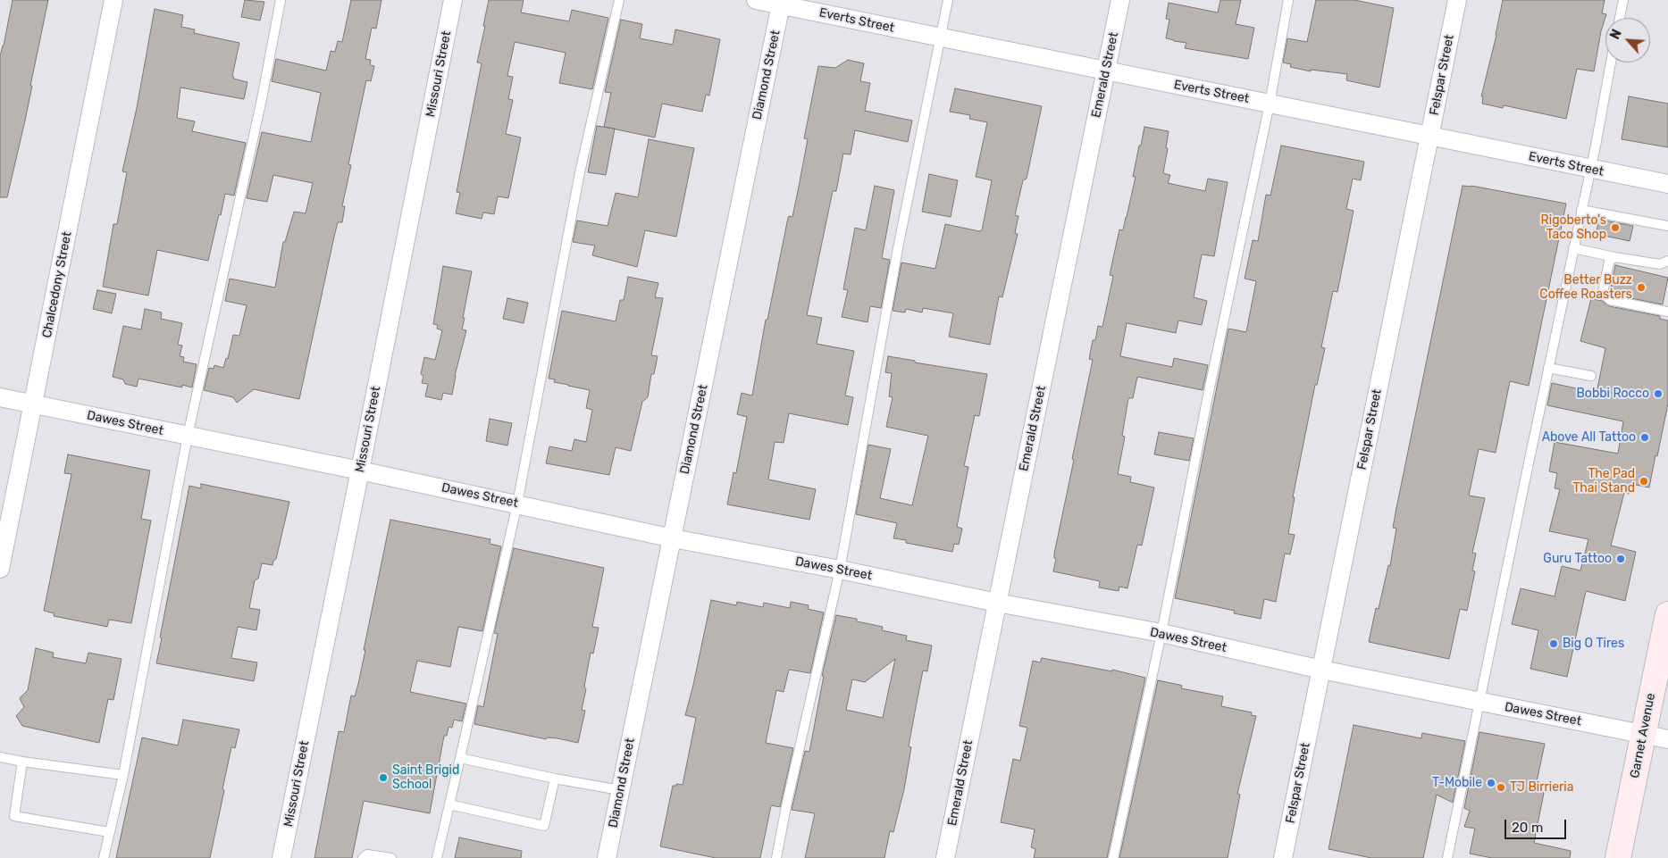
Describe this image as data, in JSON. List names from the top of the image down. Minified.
{"streets":{"main road":["Garnet Avenue"],"street":["Everts Street","Missouri Street","Diamond Street","Emerald Street","Felspar Street","Chalcedony Street","Dawes Street"]},"crossings":[["Everts Street","Diamond Street"],["Everts Street","Emerald Street"],["Everts Street","Felspar Street"],["Missouri Street","Dawes Street"],["Diamond Street","Dawes Street"],["Emerald Street","Dawes Street"],["Felspar Street","Dawes Street"],["Chalcedony Street","Dawes Street"],["Dawes Street","Garnet Avenue"]],"places":["Rigoberto's Taco Shop","Better Buzz Coffee Roasters","Bobbi Rocco","Above All Tattoo","The Pad Thai Stand","Guru Tattoo","Big O Tires","Saint Brigid School","T-Mobile","TJ Birrieria"],"scale_bar":"20 m","north":"top left"}
